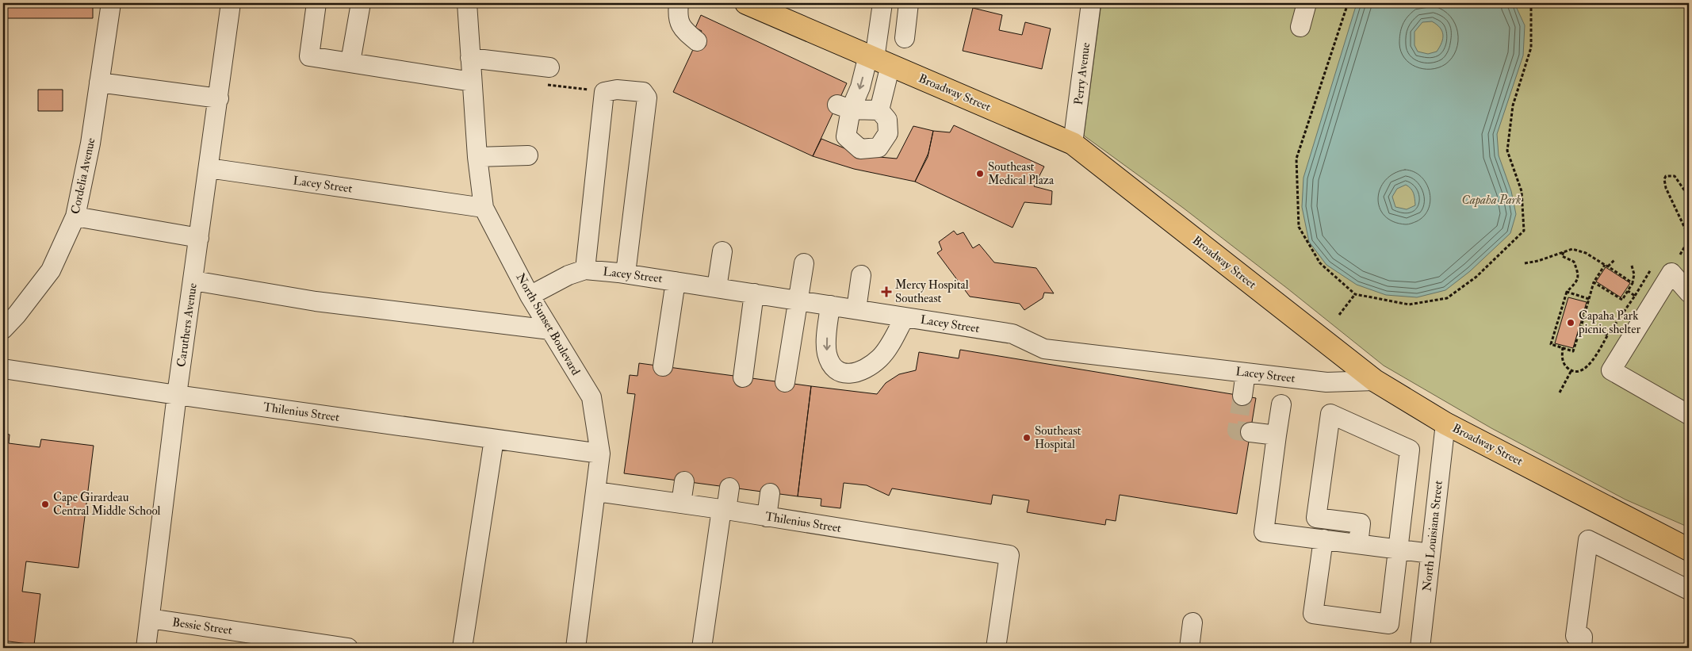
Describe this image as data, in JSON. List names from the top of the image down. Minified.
{"streets":{"main road":["Broadway Street"],"street":["Perry Avenue","Cordelia Avenue","Lacey Street","North Sunset Boulevard","Caruthers Avenue","Thilenius Street","North Louisiana Street","Bessie Street"]},"crossings":[["Perry Avenue","Broadway Street"],["Broadway Street","Lacey Street"],["Broadway Street","North Louisiana Street"],["Lacey Street","North Sunset Boulevard"],["Lacey Street","Caruthers Avenue"],["North Sunset Boulevard","Thilenius Street"],["Caruthers Avenue","Thilenius Street"],["Caruthers Avenue","Bessie Street"]],"parks":["Capaha Park"],"places":{"other":["Southeast Medical Plaza","Capaha Park picnic shelter","Southeast Hospital","Cape Girardeau Central Middle School"],"health":["Mercy Hospital Southeast"]}}
